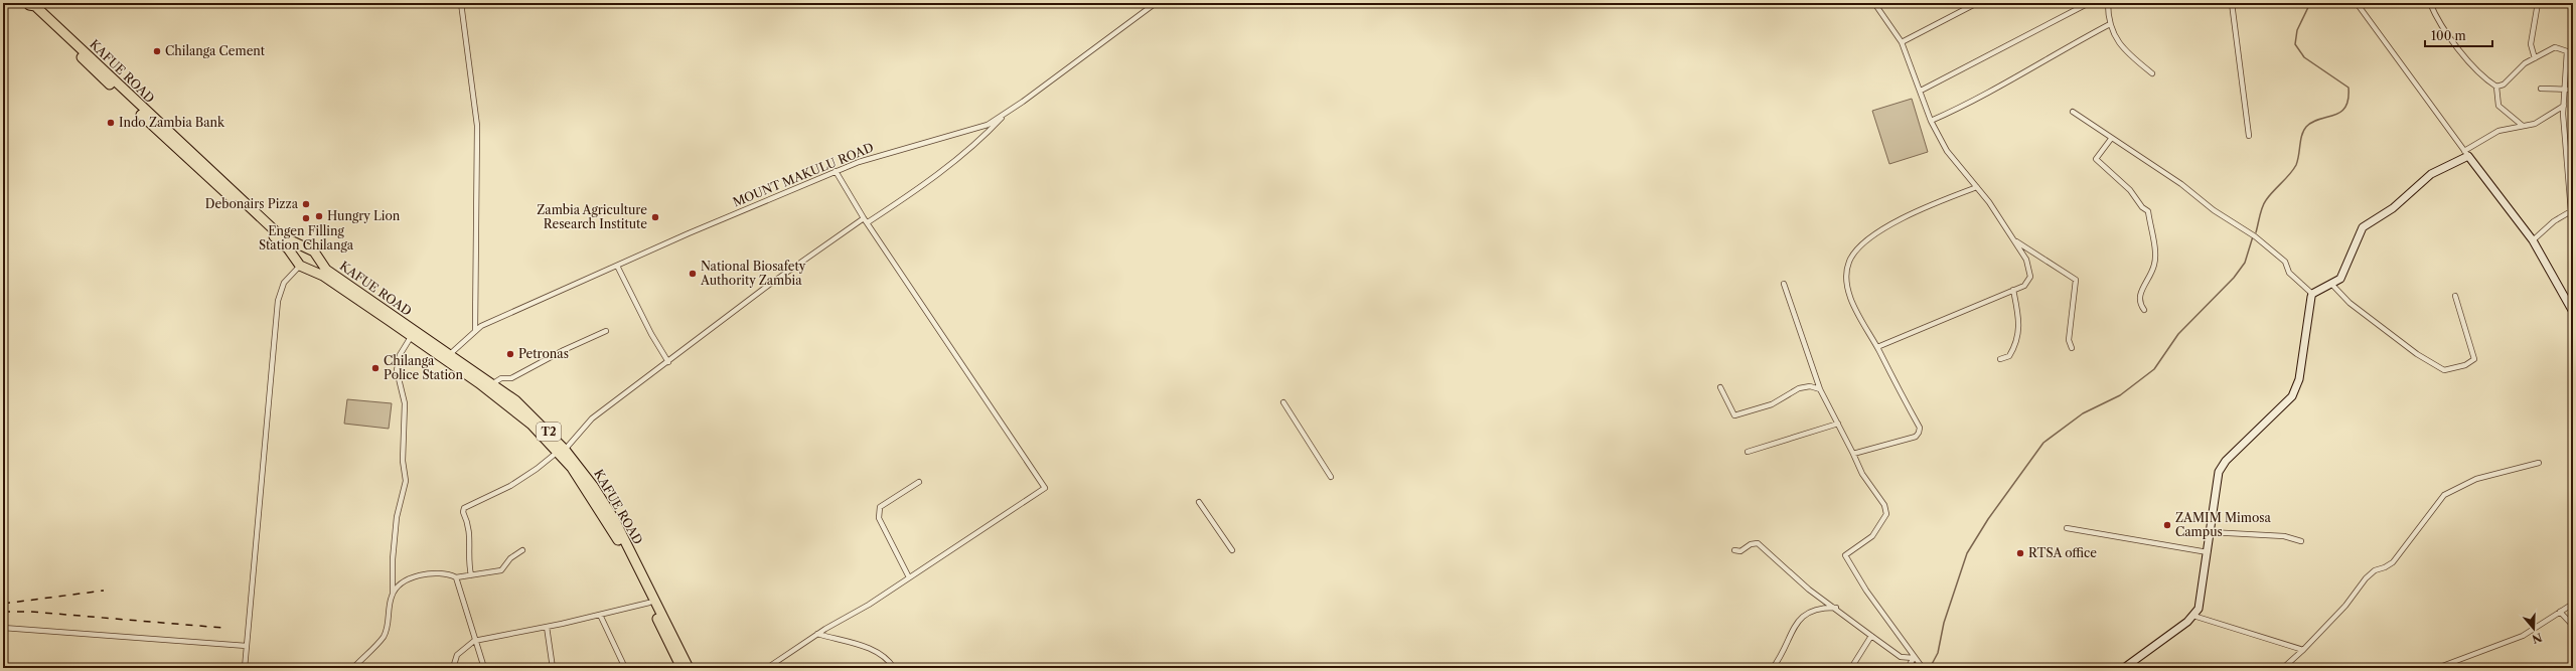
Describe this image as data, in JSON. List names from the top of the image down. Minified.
{"streets":{"highway":["KAFUE ROAD","T2"],"street":["MOUNT MAKULU ROAD"]},"crossings":[["KAFUE ROAD","MOUNT MAKULU ROAD"]],"places":["Chilanga Cement","Indo Zambia Bank","Debonairs Pizza","Hungry Lion","Zambia Agriculture Research Institute","Engen Filling Station Chilanga","National Biosafety Authority Zambia","Petronas","Chilanga Police Station","ZAMIM Mimosa Campus","RTSA office"],"scale_bar":"100 m","north":"bottom"}
